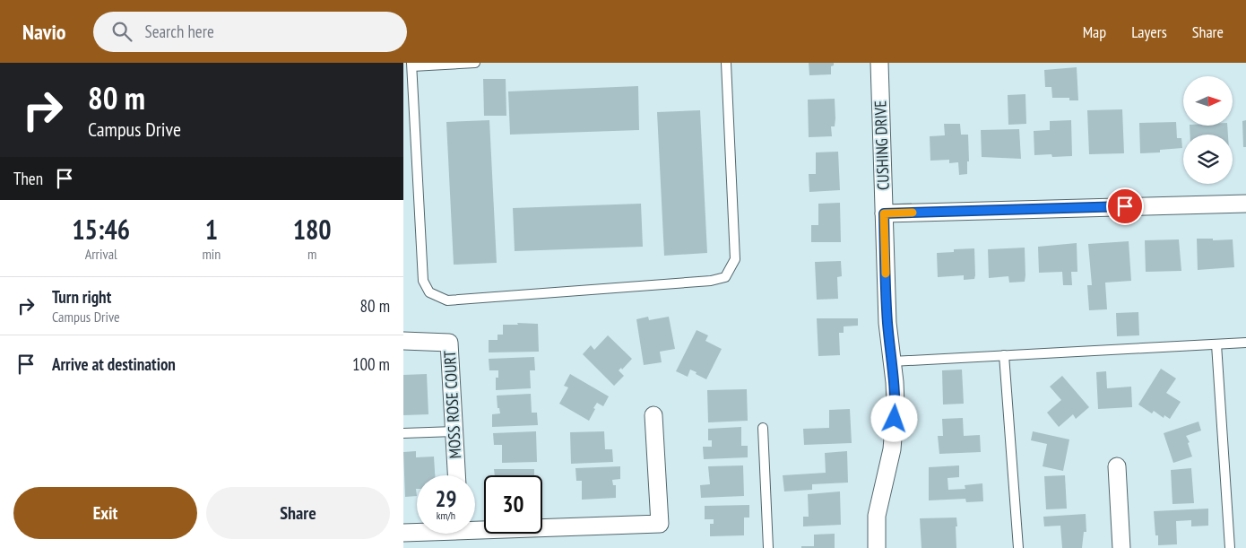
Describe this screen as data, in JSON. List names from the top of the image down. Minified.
{"streets":{"street":["CUSHING DRIVE","MOSS ROSE COURT"]},"north":"right","page":{"header":"Navio","search":"Search here","nav":["Map","Layers","Share"],"turn":["80 m","Campus Drive"],"then":"Then","eta":["15:46","Arrival","1","min","180","m"],"list":[{"name":"Turn right","note":"Campus Drive","value":"80 m"},{"name":"Arrive at destination","value":"100 m"}],"speed":"29 km/h","limit":"30","buttons":["Exit","Share"]}}
